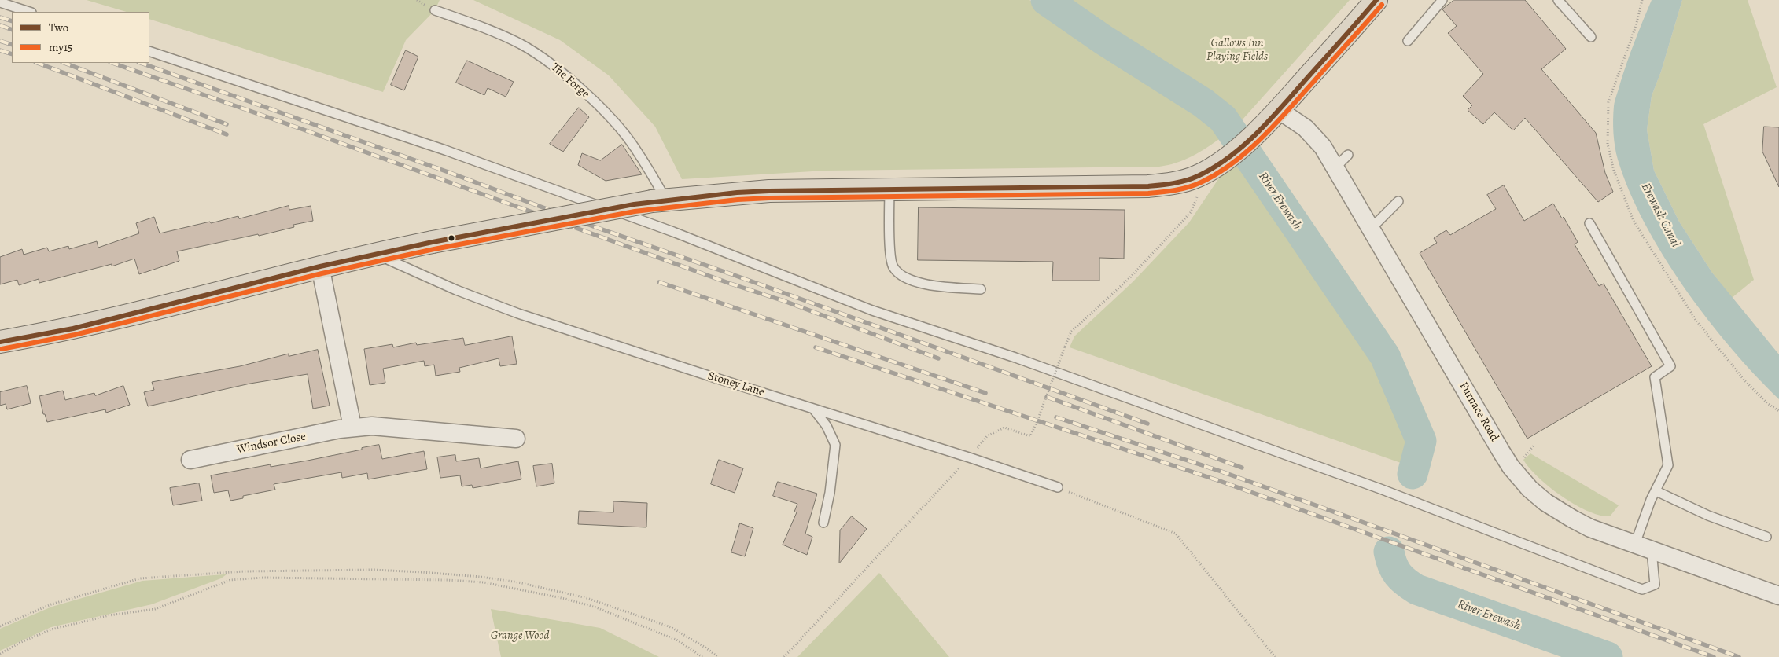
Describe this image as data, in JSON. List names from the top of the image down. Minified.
{"streets":{"street":["Furnace Road","Windsor Close"],"lane":["The Forge","Stoney Lane"]},"water":["River Erewash","Erewash Canal"],"parks":["Gallows Inn Playing Fields","Grange Wood"],"lines":["transit line Two","transit line my15"],"legend":["Two","my15"]}
